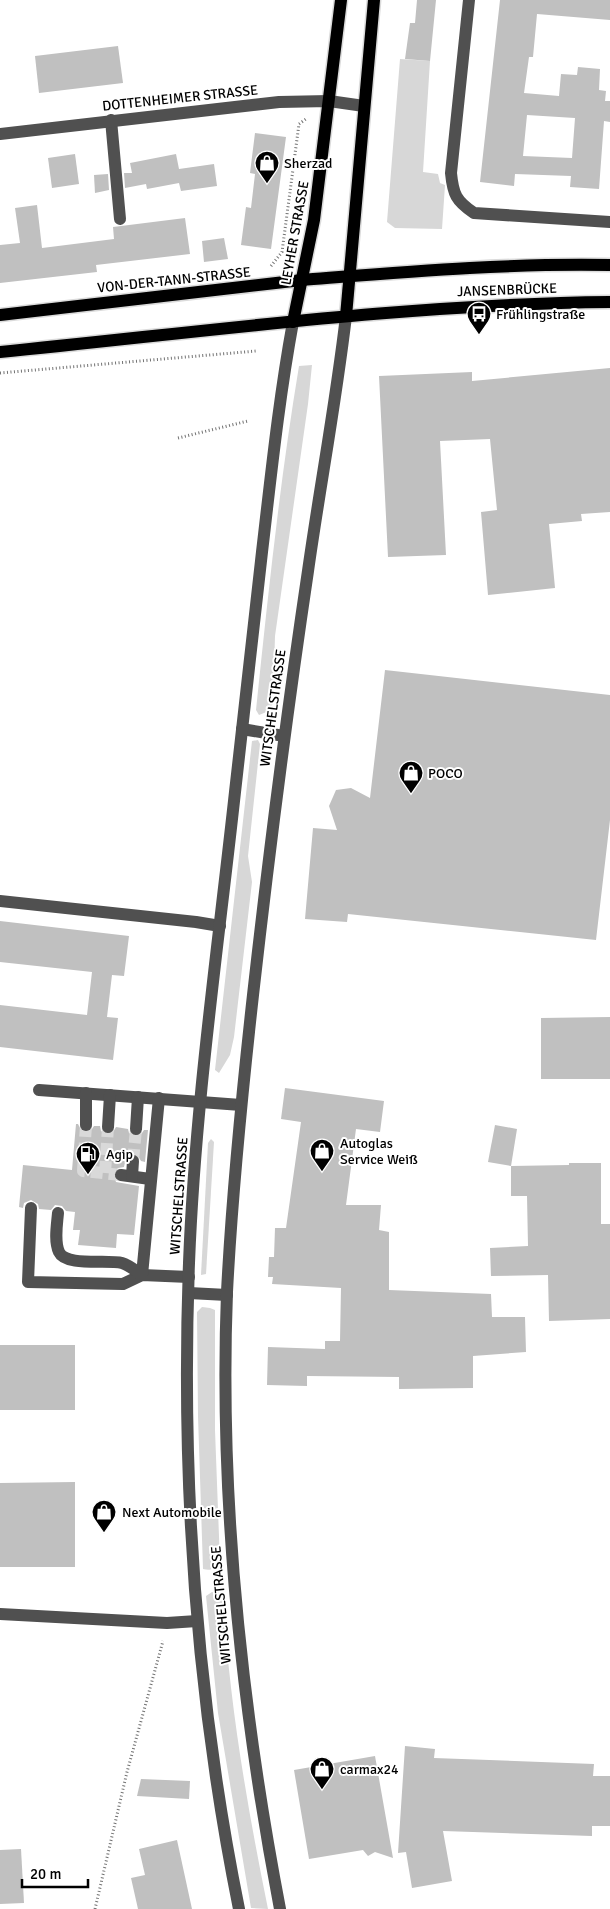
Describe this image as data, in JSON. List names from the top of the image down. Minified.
{"streets":{"main road":["LEYHER STRASSE","VON-DER-TANN-STRASSE","JANSENBRÜCKE"],"street":["DOTTENHEIMER STRASSE","WITSCHELSTRASSE"]},"crossings":[["DOTTENHEIMER STRASSE","LEYHER STRASSE"],["LEYHER STRASSE","VON-DER-TANN-STRASSE"],["LEYHER STRASSE","WITSCHELSTRASSE"],["VON-DER-TANN-STRASSE","JANSENBRÜCKE"],["JANSENBRÜCKE","WITSCHELSTRASSE"]],"places":{"shop":["Sherzad","POCO","Autoglas Service Weiß","Next Automobile","carmax24"],"bus stop":["Frühlingstraße"],"fuel station":["Agip"]},"scale_bar":"20 m"}
